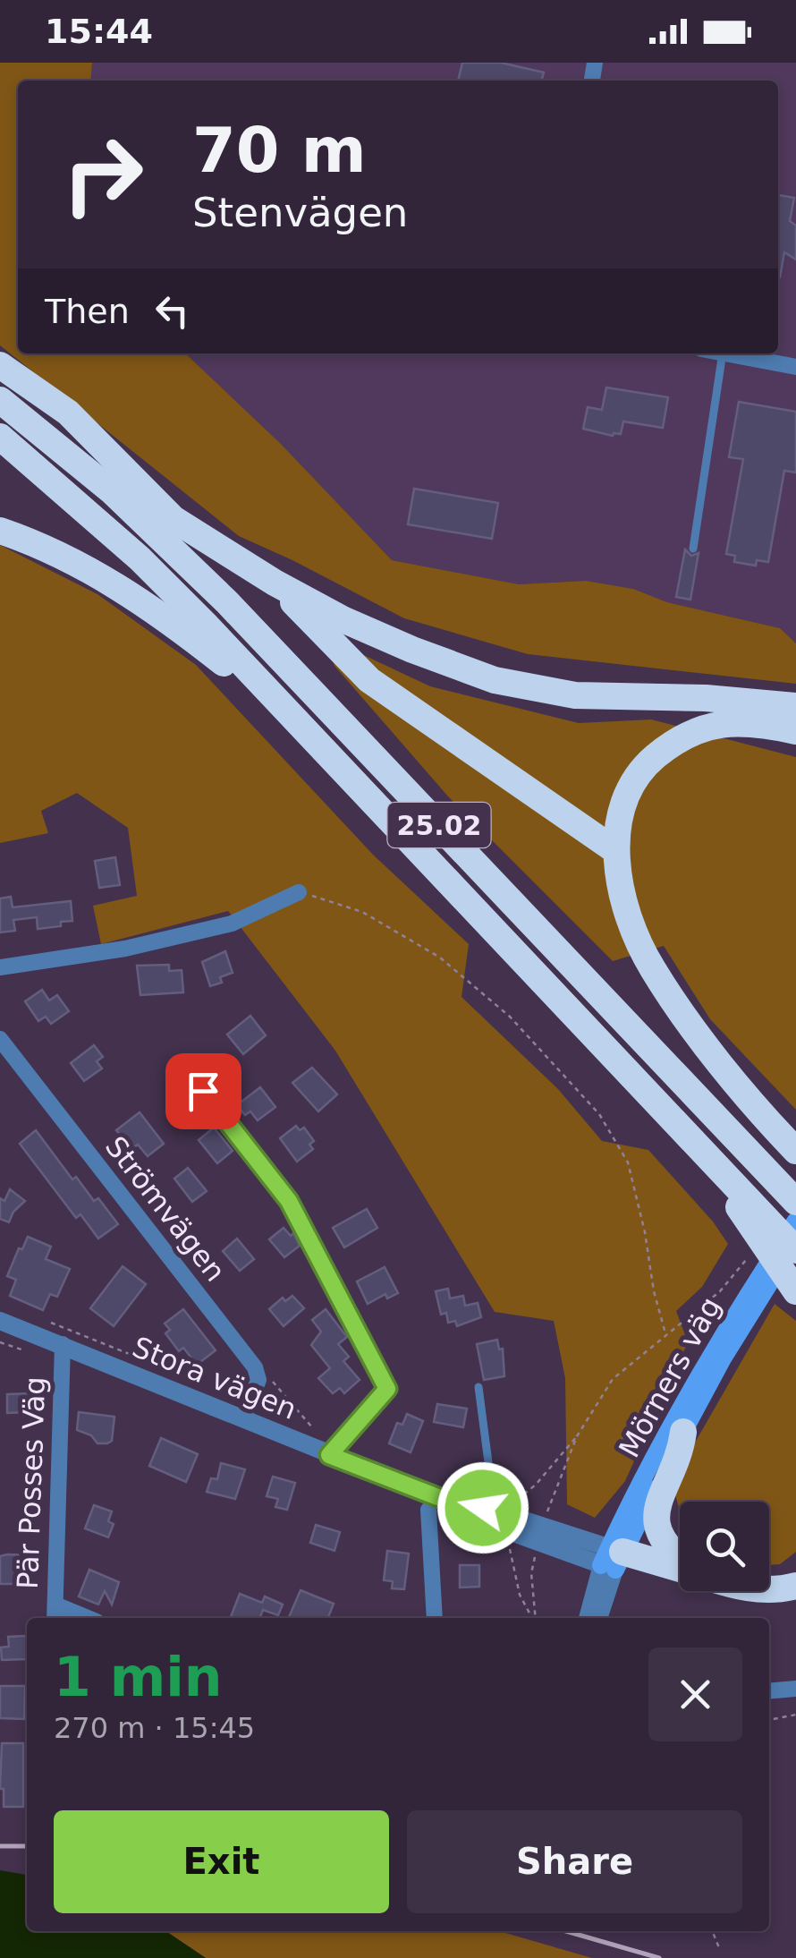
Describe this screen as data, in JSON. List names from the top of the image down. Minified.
{"streets":{"highway":["25.02"],"main road":["Mörners väg"],"street":["Strömvägen","Stora vägen","Pär Posses Väg"]},"crossings":[["25.02","Mörners väg"],["Mörners väg","Stora vägen"],["Stora vägen","Pär Posses Väg"]],"page":{"status":"15:44","turn":["70 m","Stenvägen"],"then":"Then","heading":["1 min","270 m · 15:45"],"buttons":["Exit","Share"]}}
